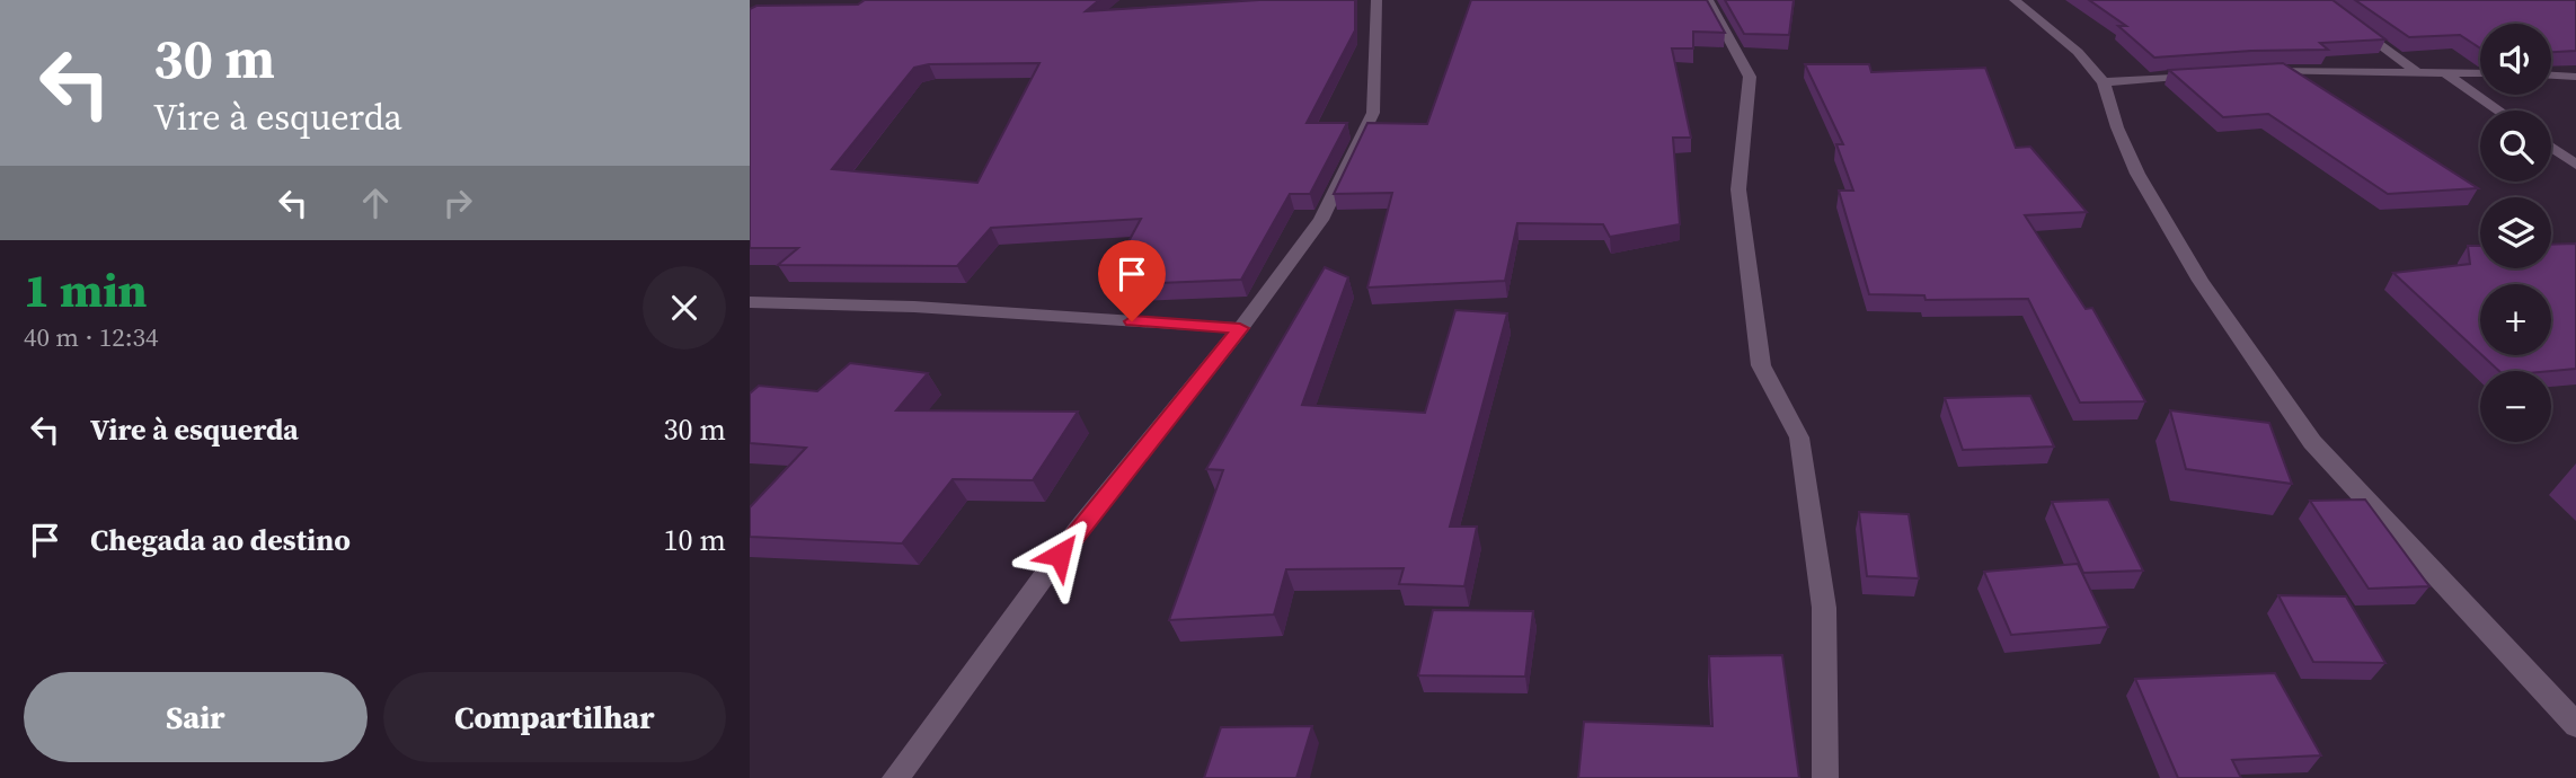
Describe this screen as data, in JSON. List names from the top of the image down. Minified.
{"page":{"turn":["30 m","Vire à esquerda"],"map_buttons":["+","−"],"heading":["1 min","40 m · 12:34"],"list":[{"name":"Vire à esquerda","value":"30 m"},{"name":"Chegada ao destino","value":"10 m"}],"buttons":["Sair","Compartilhar"]}}
